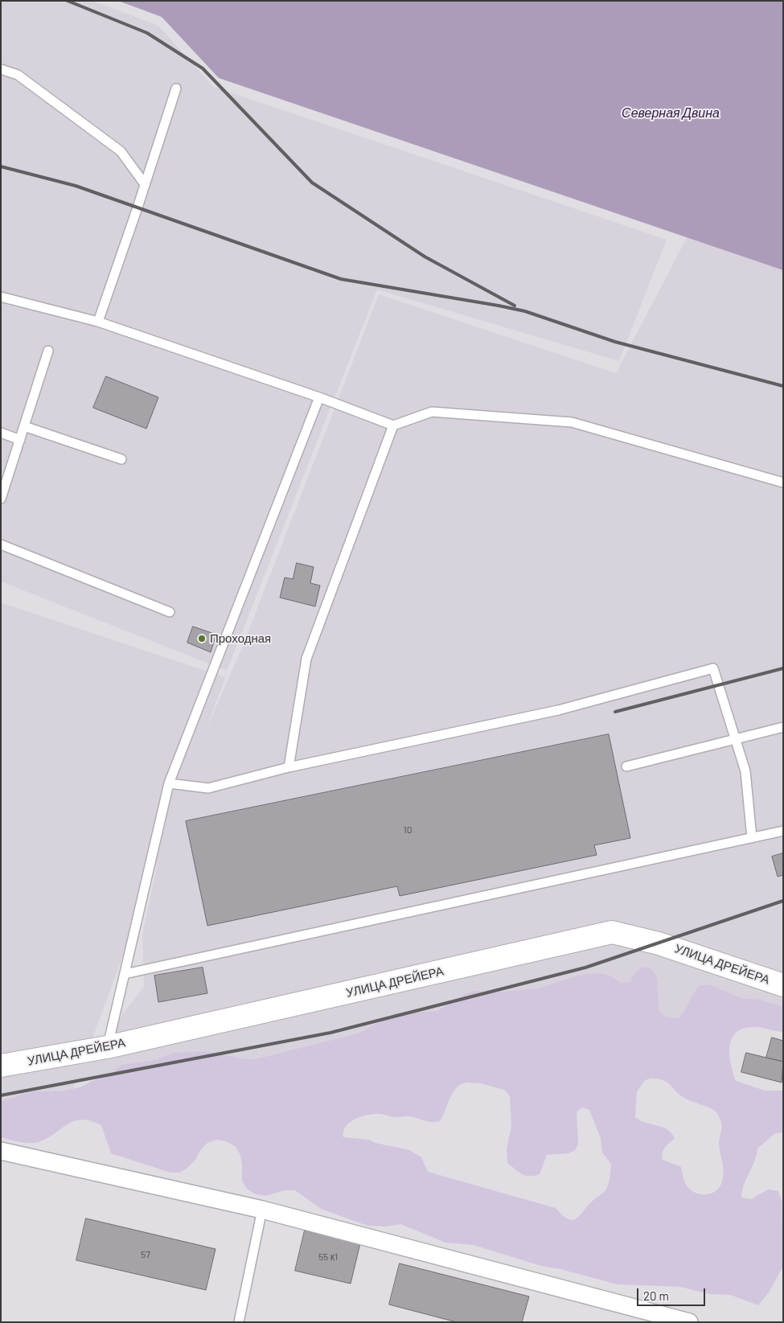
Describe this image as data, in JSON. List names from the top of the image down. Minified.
{"streets":{"street":["УЛИЦА ДРЕЙЕРА"]},"water":["Северная Двина"],"places":["Проходная"],"house_numbers":["10","57","55 к1"],"scale_bar":"20 m"}
